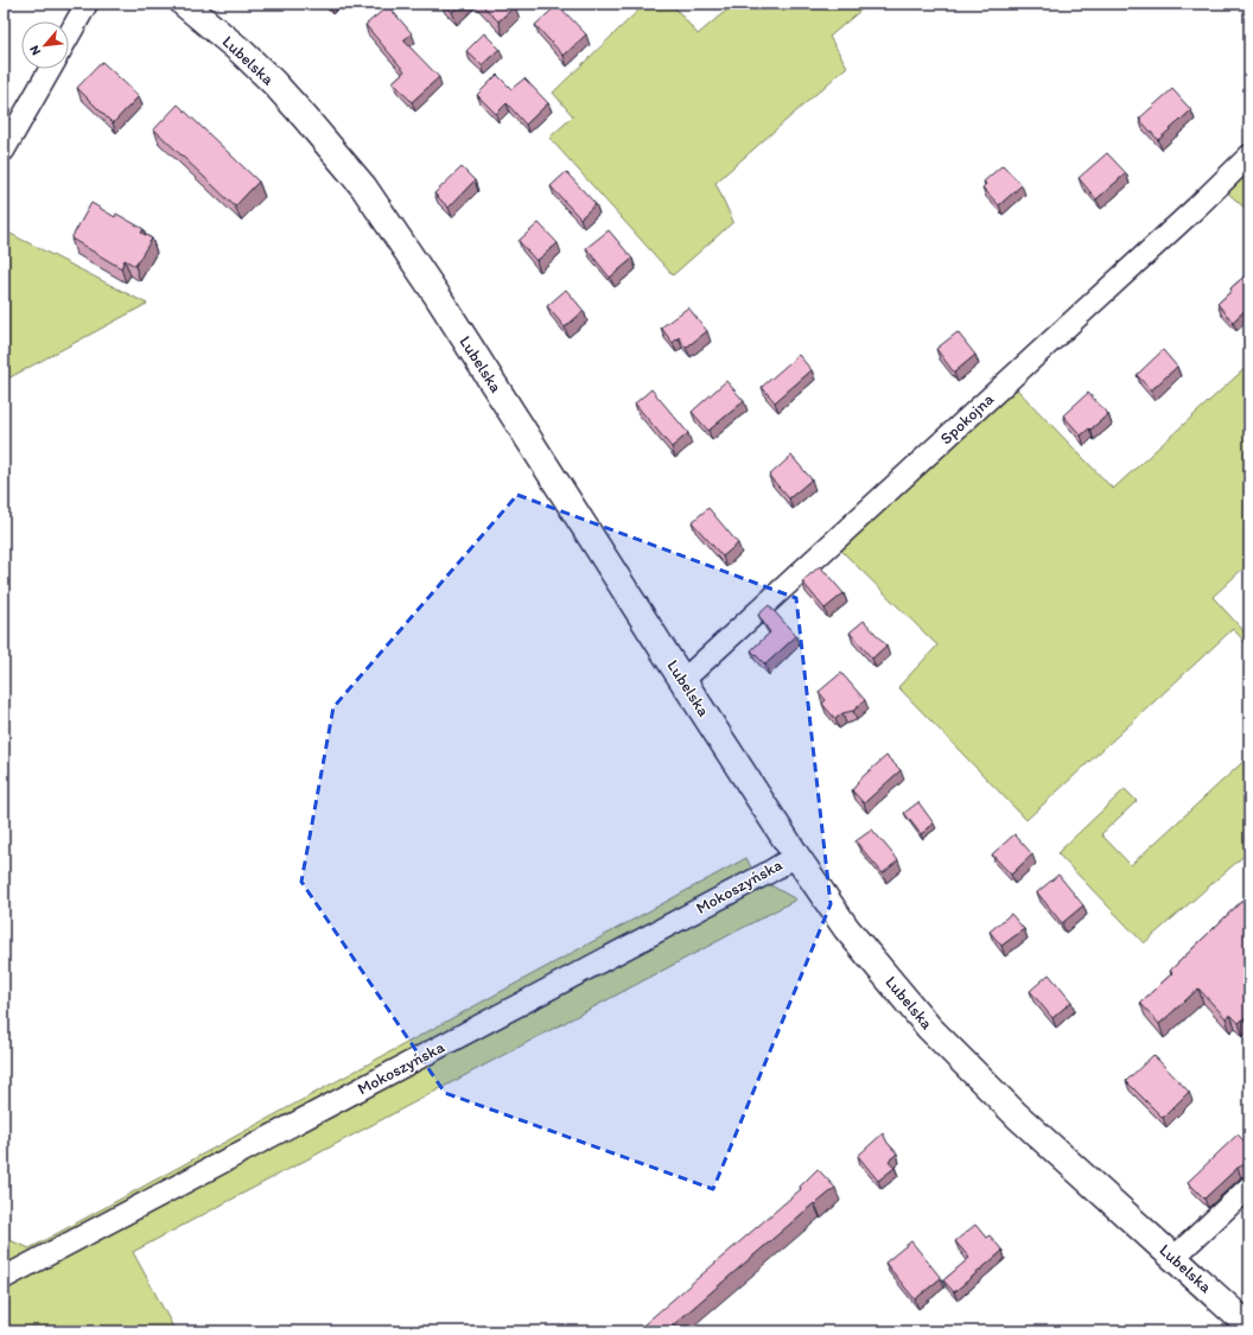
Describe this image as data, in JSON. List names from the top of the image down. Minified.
{"streets":{"main road":["Lubelska"],"street":["Spokojna","Mokoszyńska"]},"crossings":[["Lubelska","Spokojna"],["Lubelska","Mokoszyńska"]],"north":"bottom left"}
